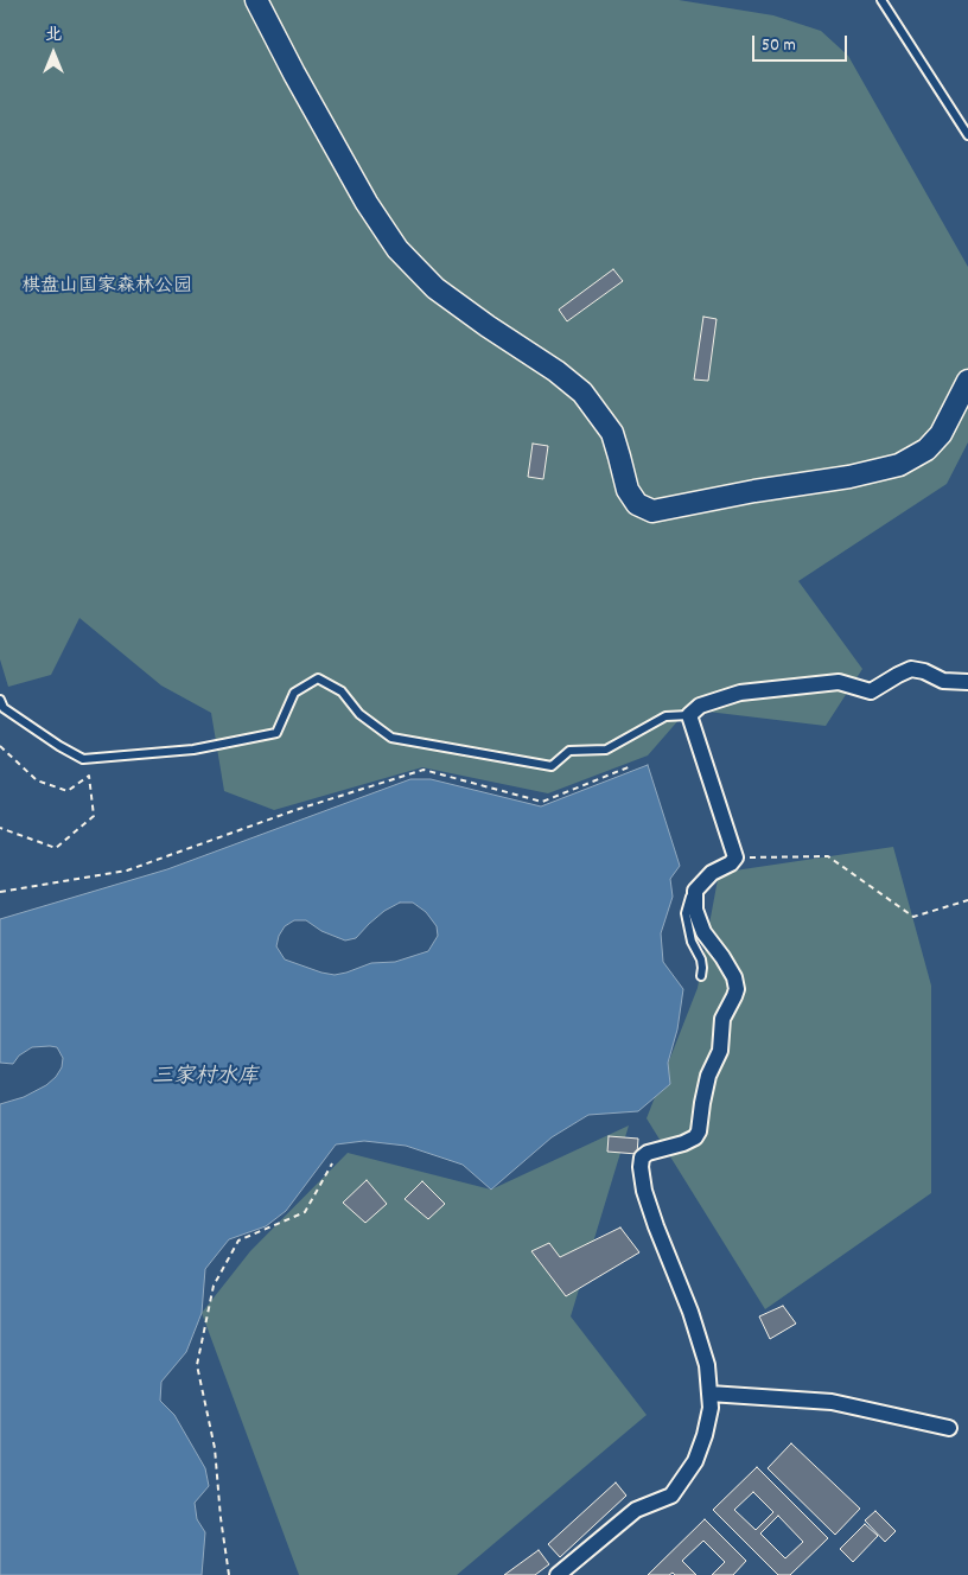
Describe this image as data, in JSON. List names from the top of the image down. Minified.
{"water":["三家村水库"],"parks":["棋盘山国家森林公园"],"scale_bar":"50 m","north":"top"}
